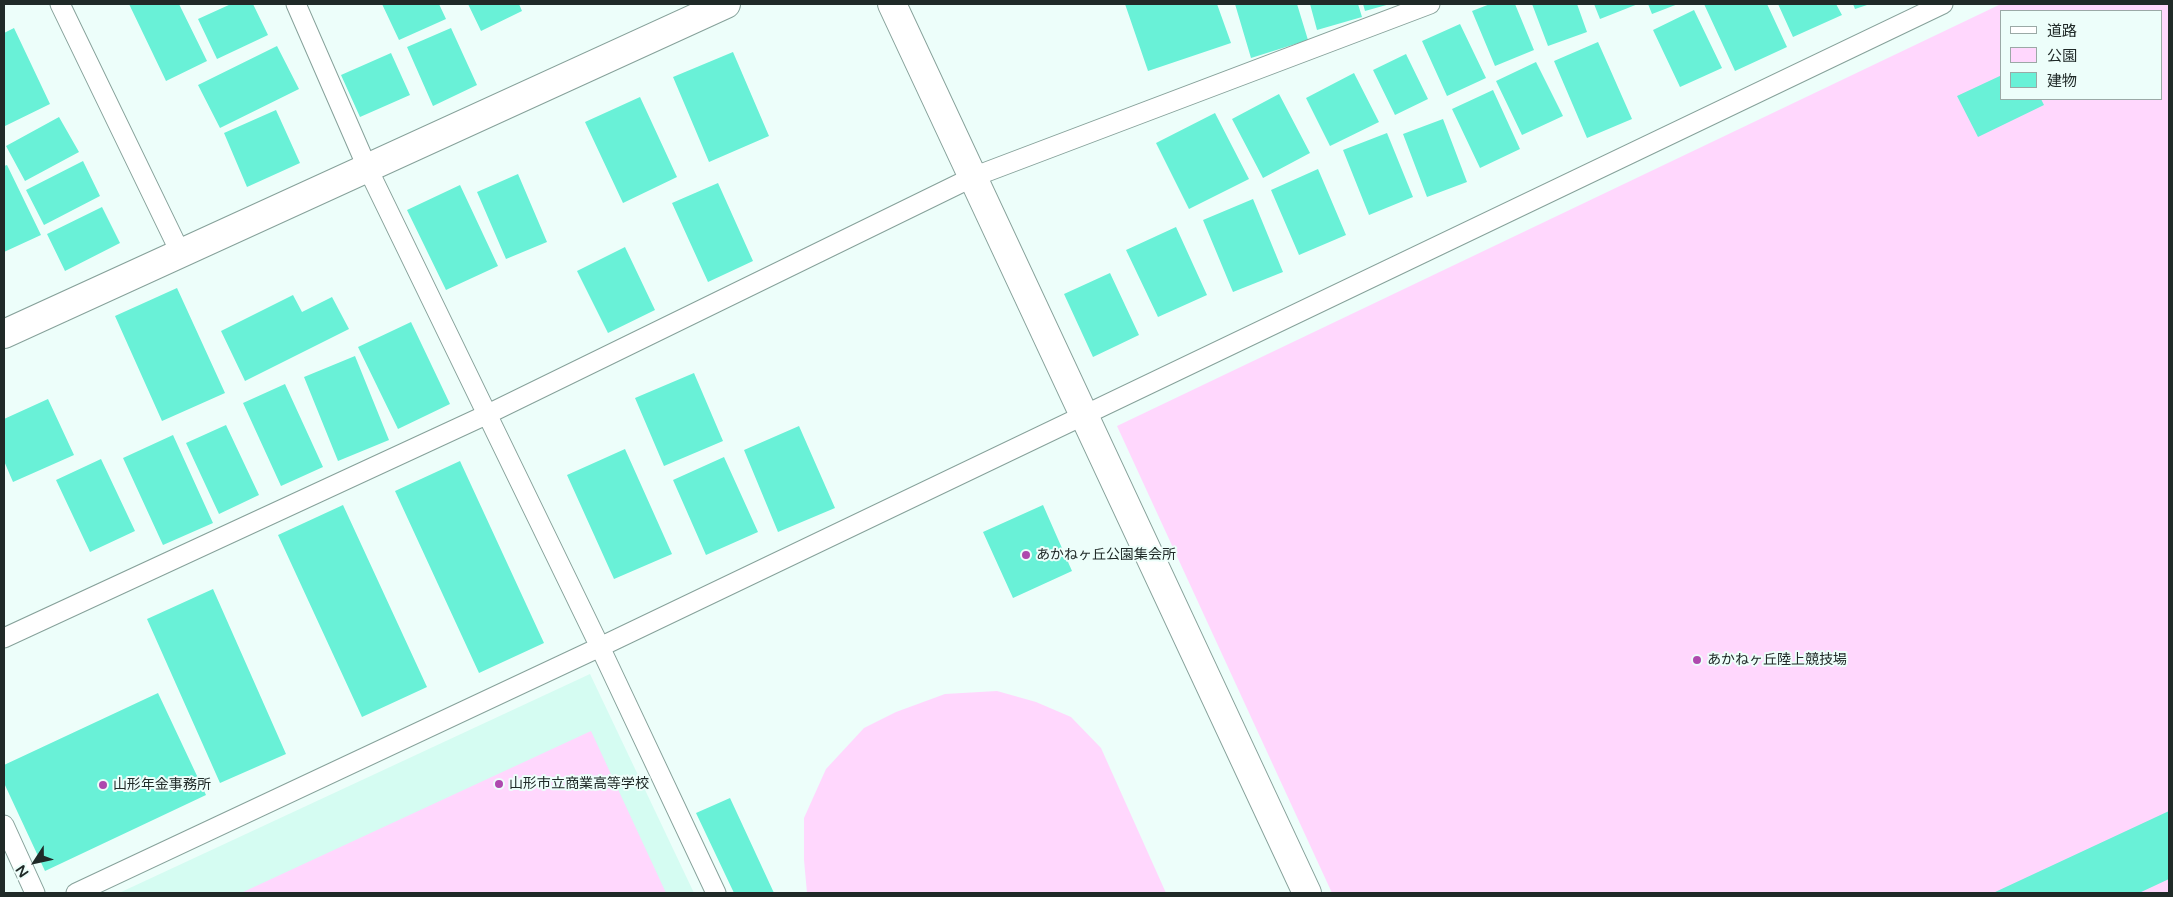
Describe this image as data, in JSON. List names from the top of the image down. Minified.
{"places":["あかねヶ丘公園集会所","あかねヶ丘陸上競技場","山形市立商業高等学校","山形年金事務所"],"legend":["道路","公園","建物"],"north":"bottom left"}
